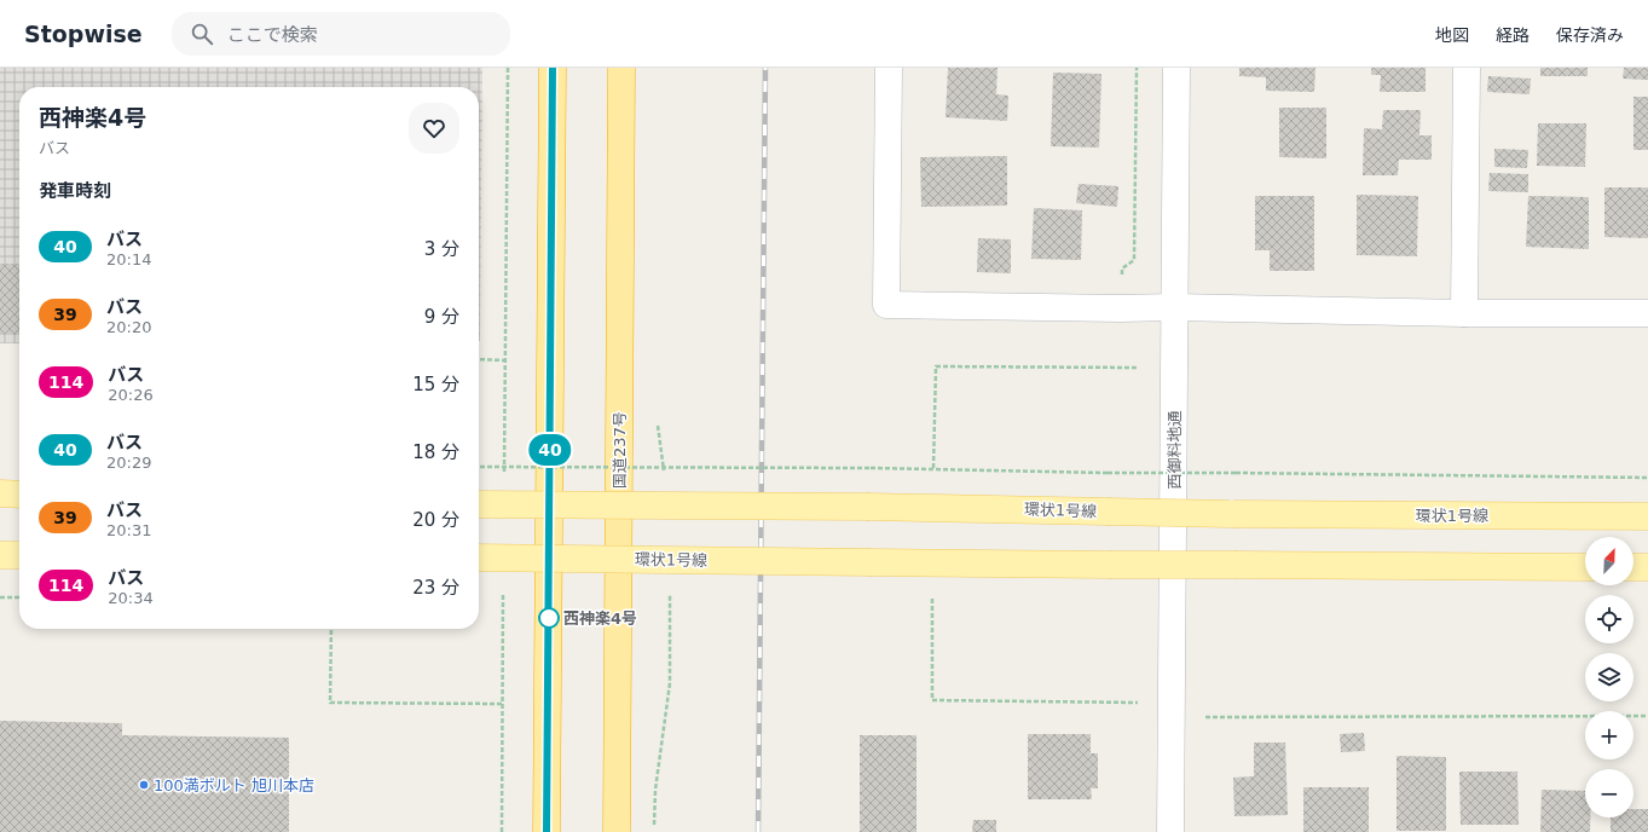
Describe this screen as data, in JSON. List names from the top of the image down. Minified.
{"streets":{"highway":["国道237号"],"main road":["環状1号線"],"street":["西御料地通"]},"places":["西神楽4号","100満ボルト 旭川本店"],"lines":["bus line 40"],"north":"top right","page":{"header":"Stopwise","search":"ここで検索","nav":["地図","経路","保存済み"],"on_map":"40","heading":[["西神楽4号","バス"],"発車時刻"],"list":[{"mark":"40","name":"バス","note":"20:14","value":"3 分"},{"mark":"39","name":"バス","note":"20:20","value":"9 分"},{"mark":"114","name":"バス","note":"20:26","value":"15 分"},{"mark":"40","name":"バス","note":"20:29","value":"18 分"},{"mark":"39","name":"バス","note":"20:31","value":"20 分"},{"mark":"114","name":"バス","note":"20:34","value":"23 分"}],"map_buttons":["+","−"]}}
